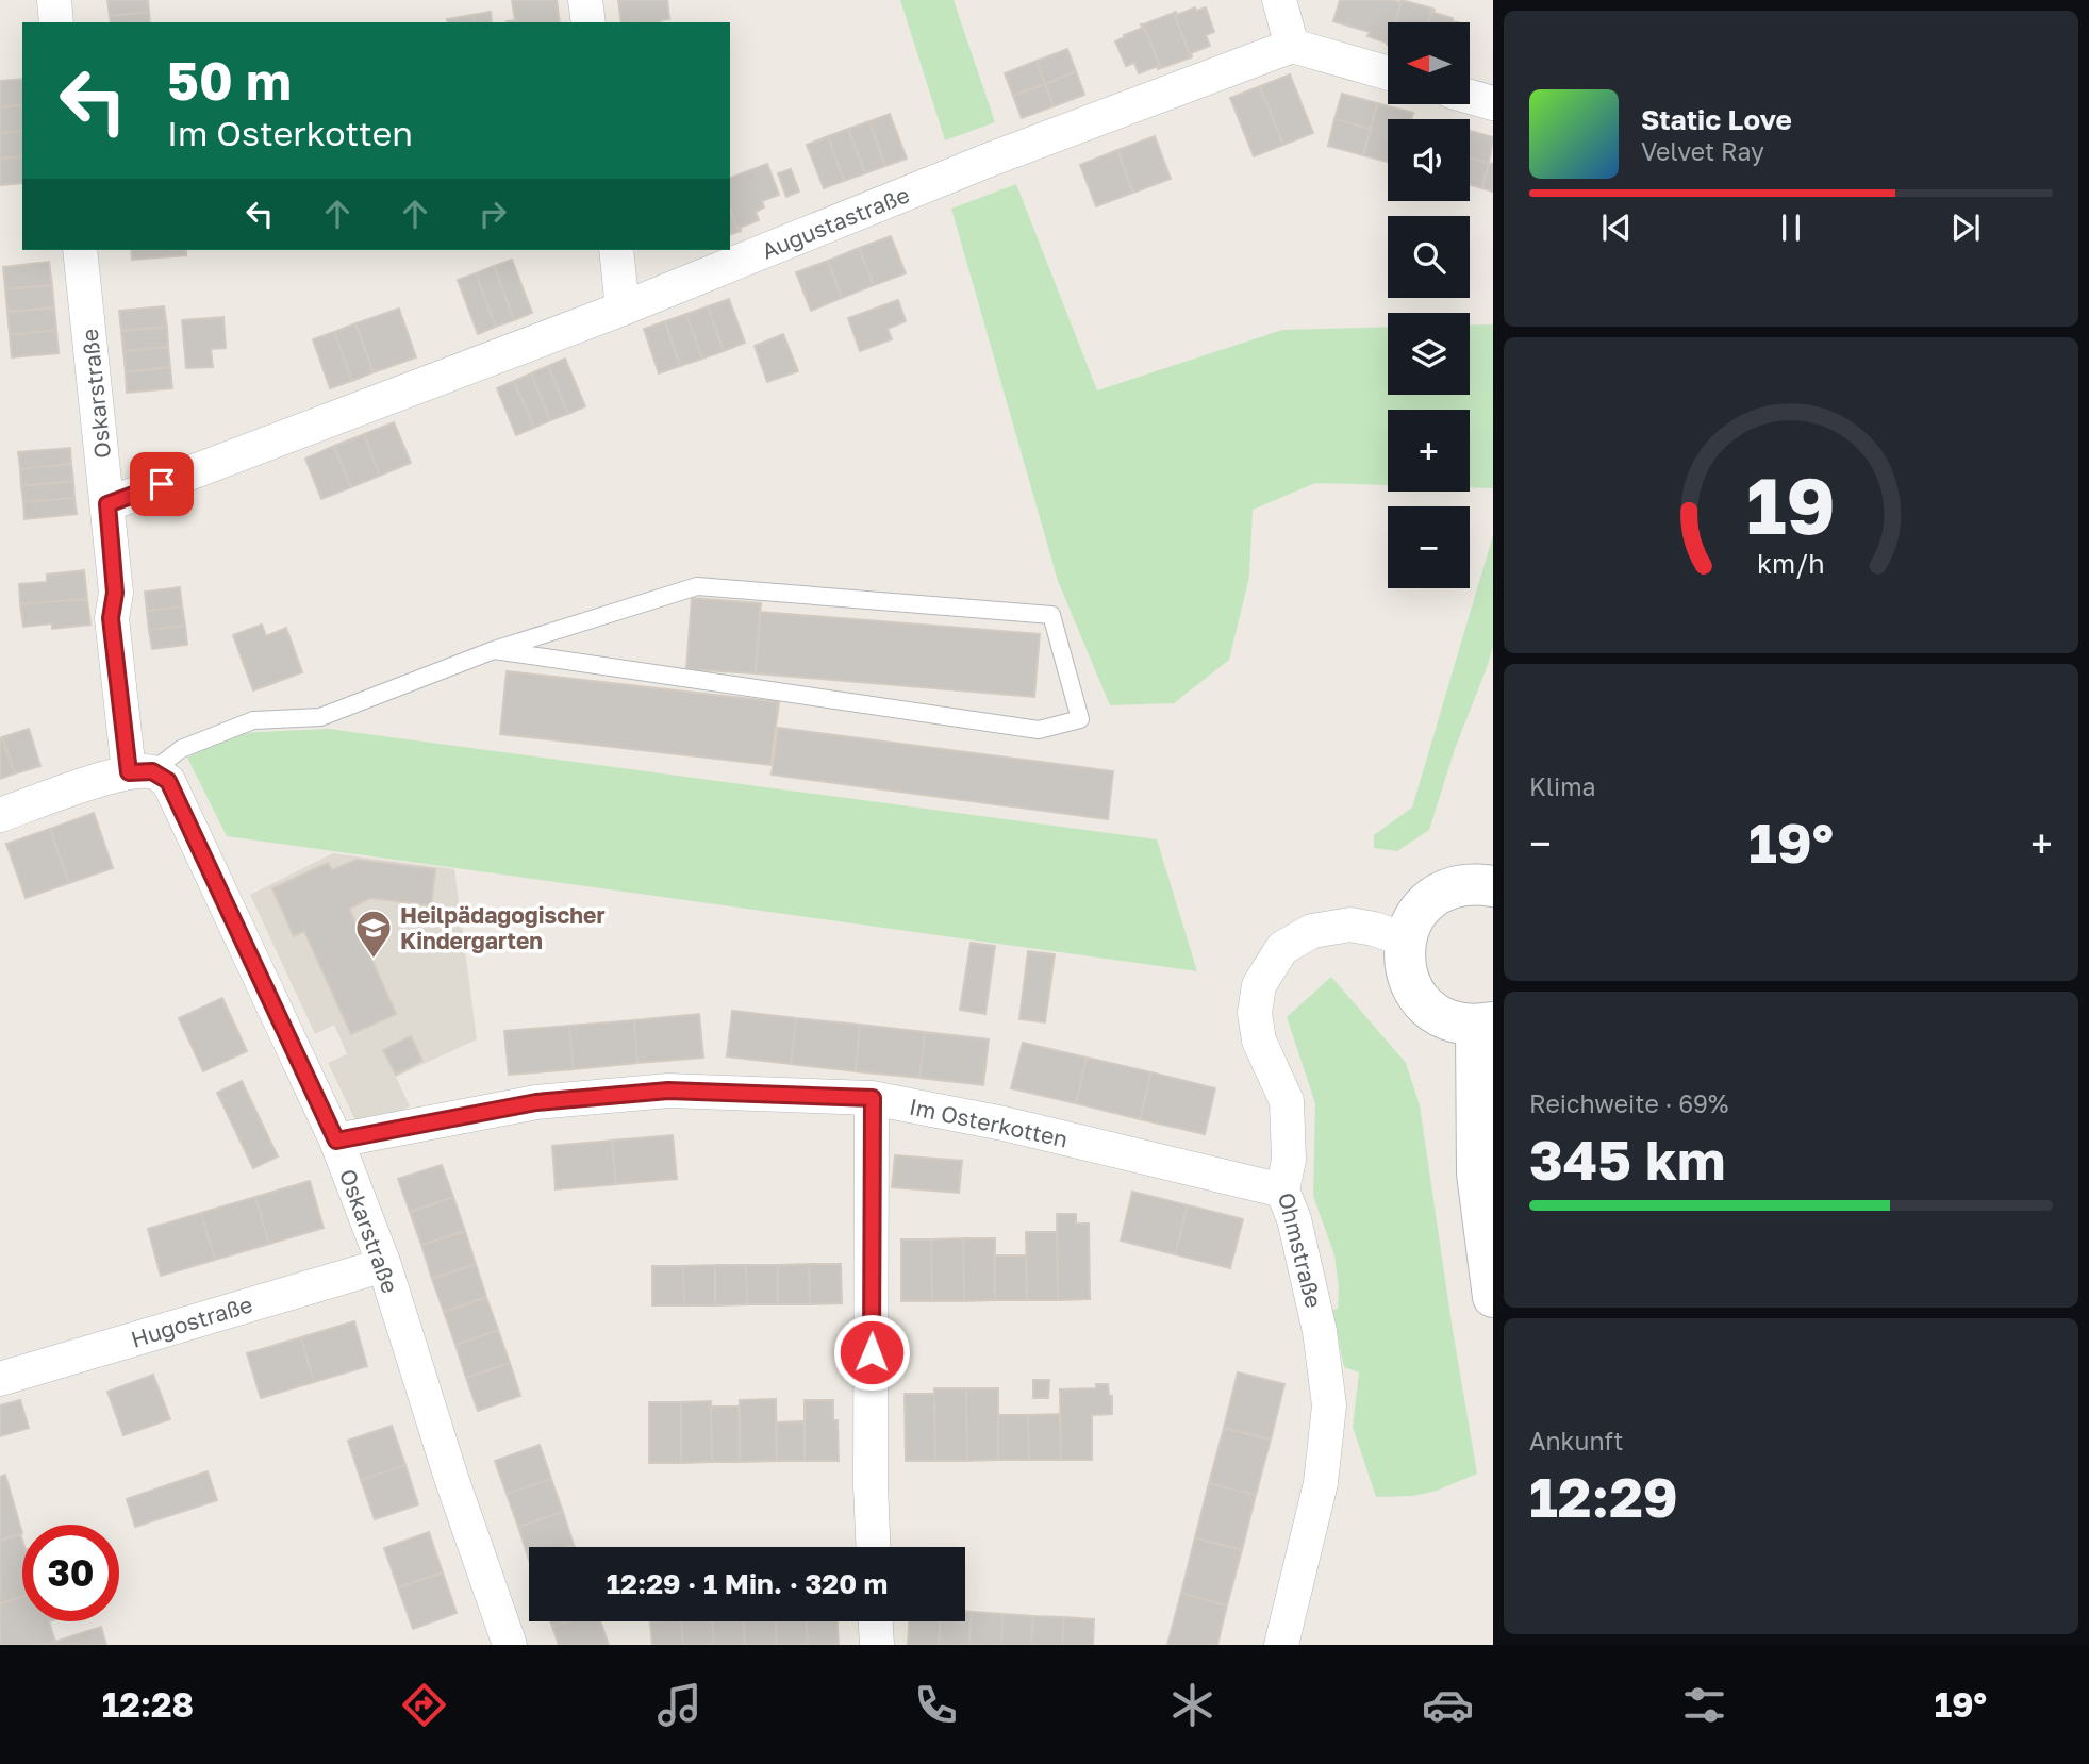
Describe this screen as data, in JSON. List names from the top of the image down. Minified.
{"streets":{"street":["Augustastraße","Oskarstraße","Im Osterkotten","Ohmstraße","Hugostraße"]},"crossings":[["Augustastraße","Oskarstraße"],["Oskarstraße","Im Osterkotten"],["Oskarstraße","Hugostraße"],["Im Osterkotten","Ohmstraße"]],"places":{"school or university":["Heilpädagogischer Kindergarten"]},"north":"left","page":{"map_buttons":["+","−"],"turn":["50 m","Im Osterkotten"],"song":["Static Love","Velvet Ray"],"tile":["Klima",["Reichweite · 69%","345 km"],["Ankunft","12:29"]],"heat":["−","19°","+"],"limit":"30","trip":"12:29 · 1 Min. · 320 m","tabs":["12:28","19°"],"gauge":["19","km/h"]}}
